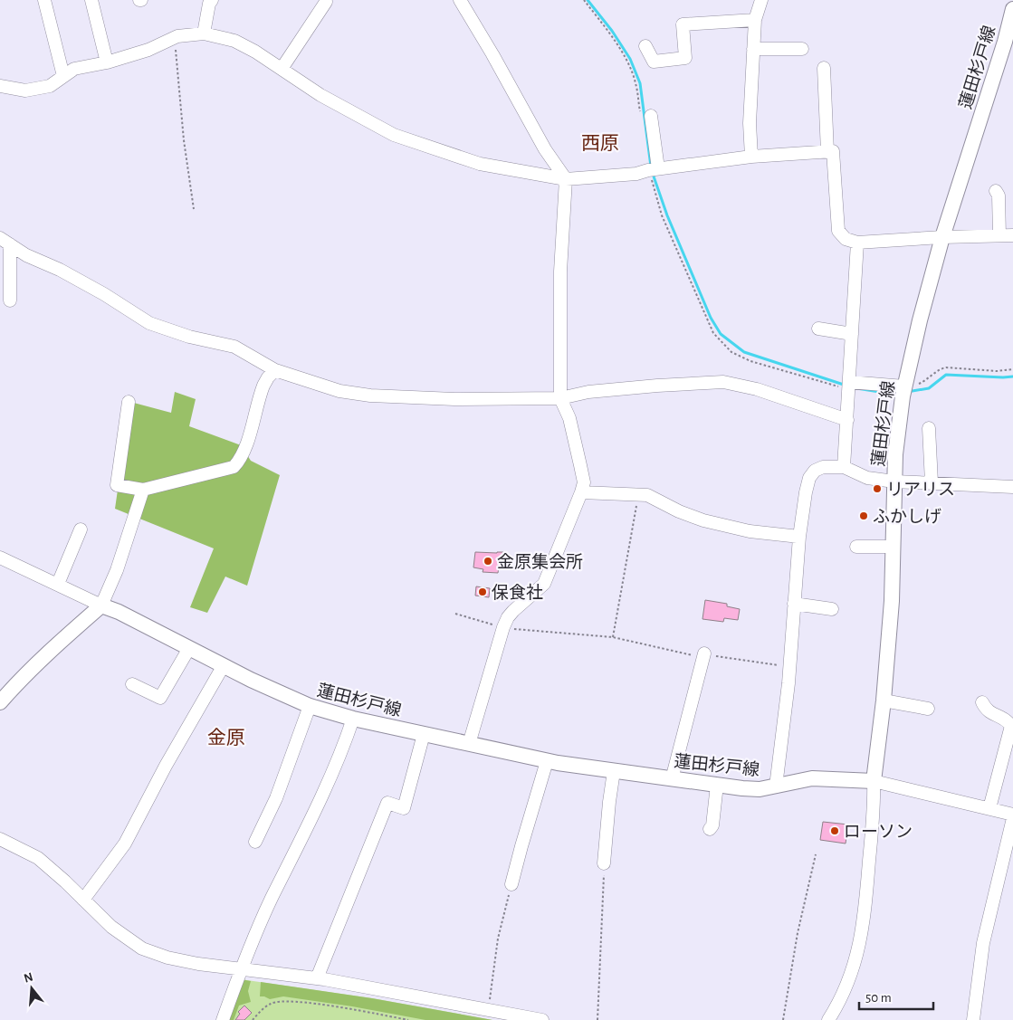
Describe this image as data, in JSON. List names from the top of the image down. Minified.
{"streets":{"main road":["蓮田杉戸線"]},"districts":["西原","金原"],"places":["リアリス","ふかしげ","金原集会所","保食社","ローソン"],"scale_bar":"50 m","north":"top"}
